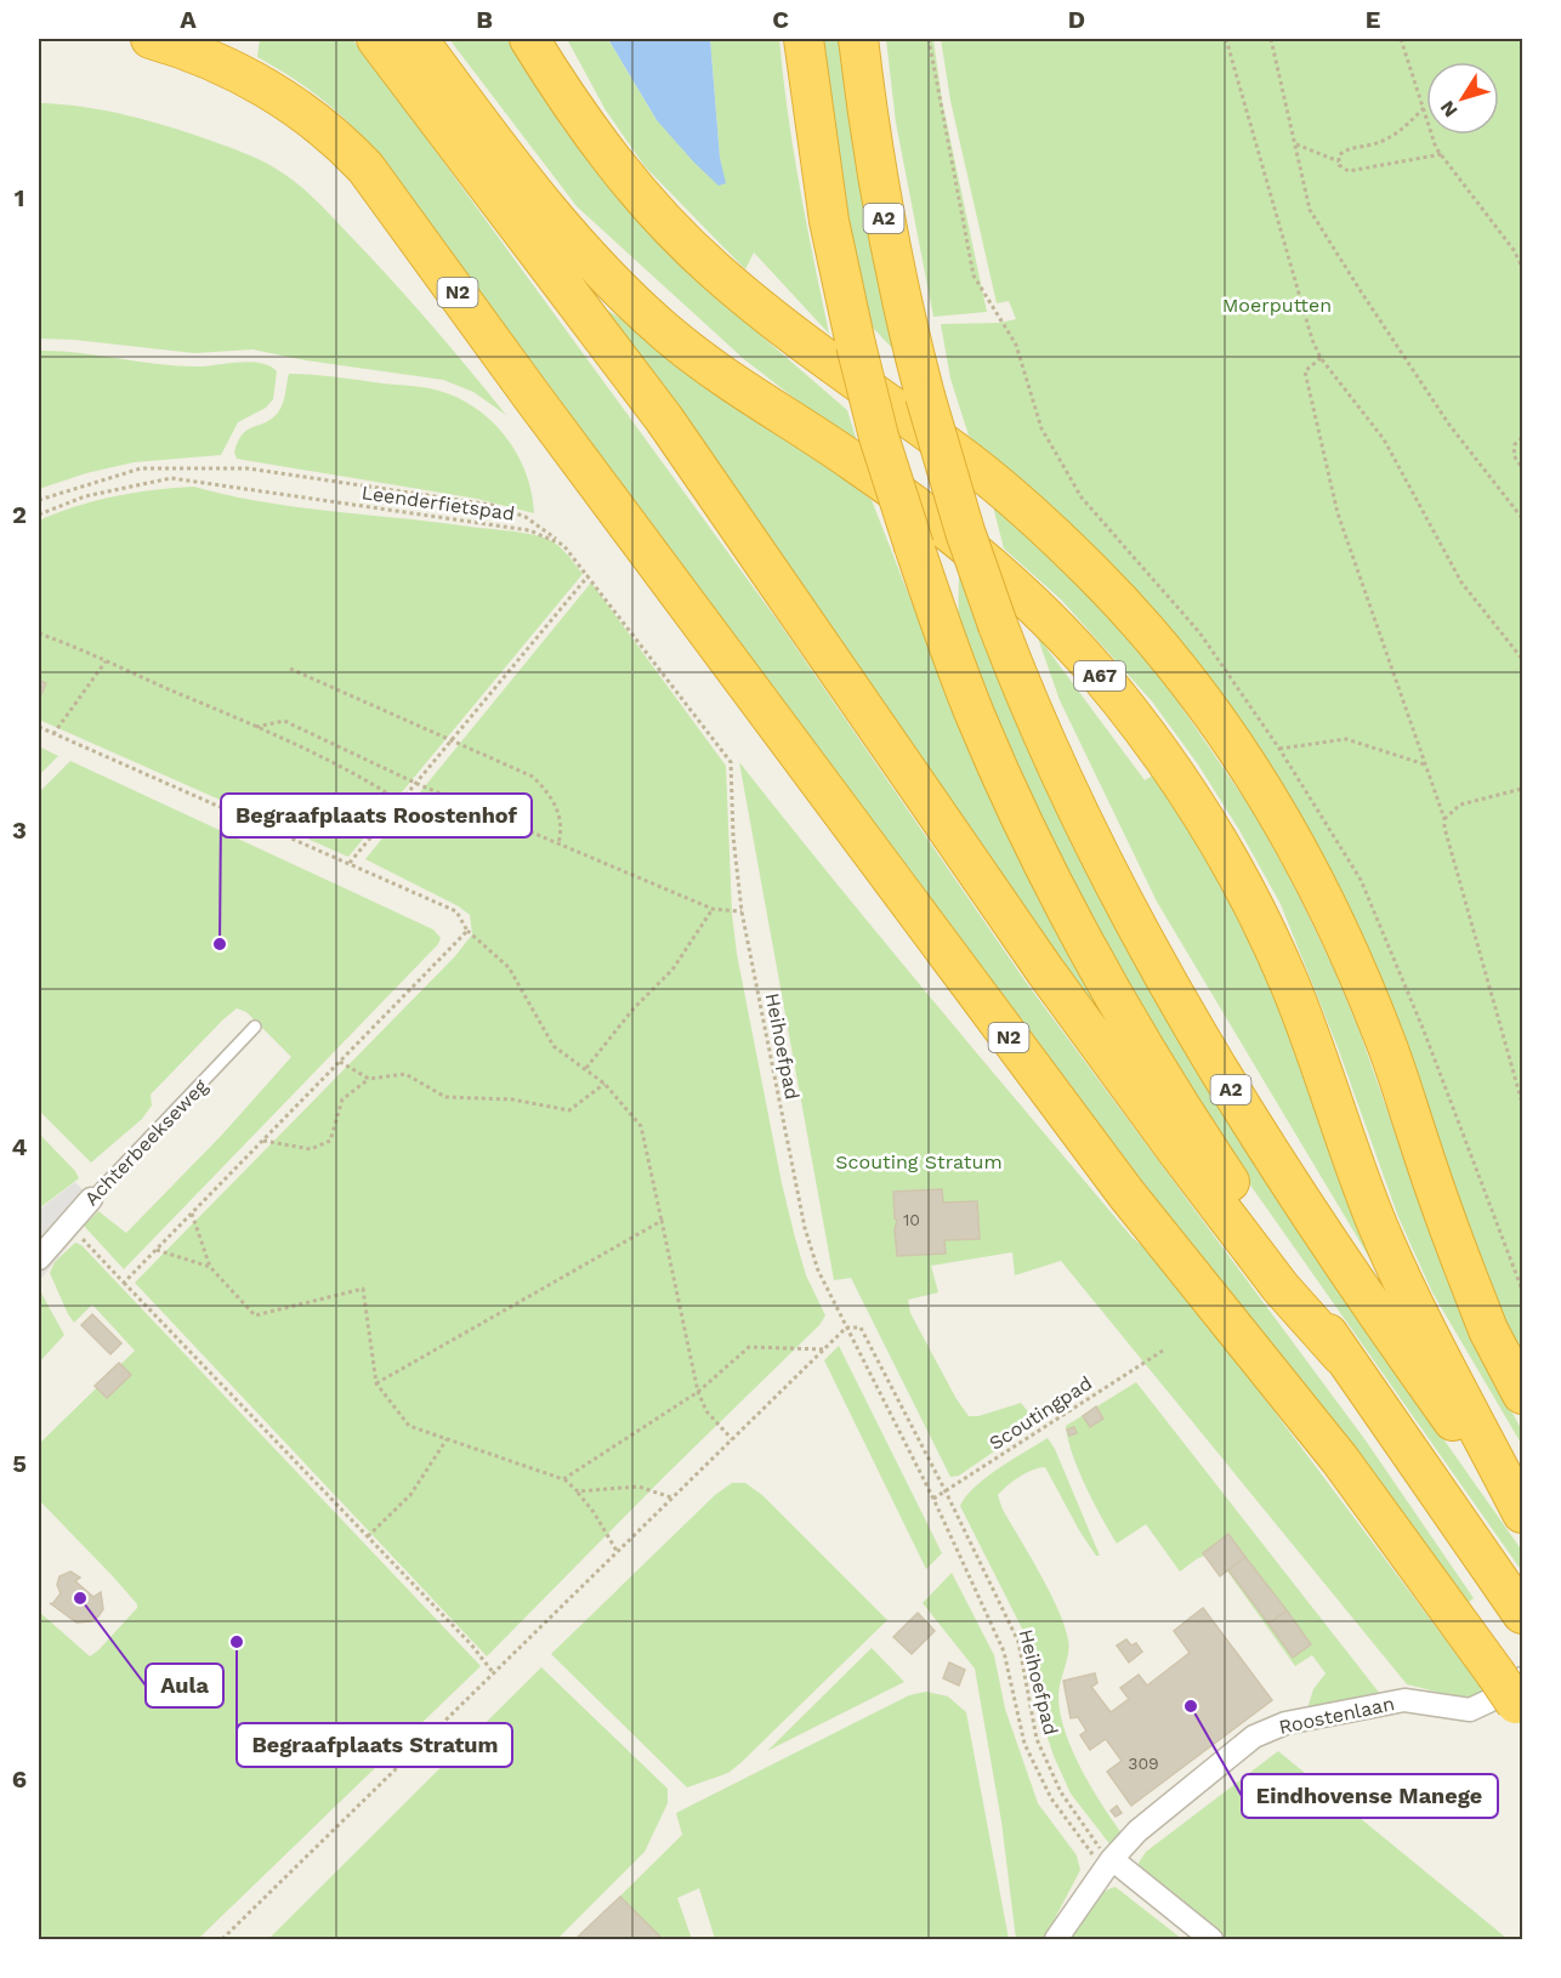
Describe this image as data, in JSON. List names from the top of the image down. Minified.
{"streets":{"highway":["A2","N2","A67"],"street":["Achterbeekseweg","Roostenlaan"],"path":["Leenderfietspad","Heihoefpad","Scoutingpad"]},"crossings":[["N2","Roostenlaan"],["Leenderfietspad","Heihoefpad"],["Heihoefpad","Scoutingpad"],["Heihoefpad","Roostenlaan"]],"parks":["Moerputten","Scouting Stratum"],"places":["Begraafplaats Roostenhof","Aula","Begraafplaats Stratum","Eindhovense Manege"],"house_numbers":["10","309"],"north":"bottom left","grid":{"columns":["A","B","C","D","E"],"rows":["1","2","3","4","5","6"]}}
